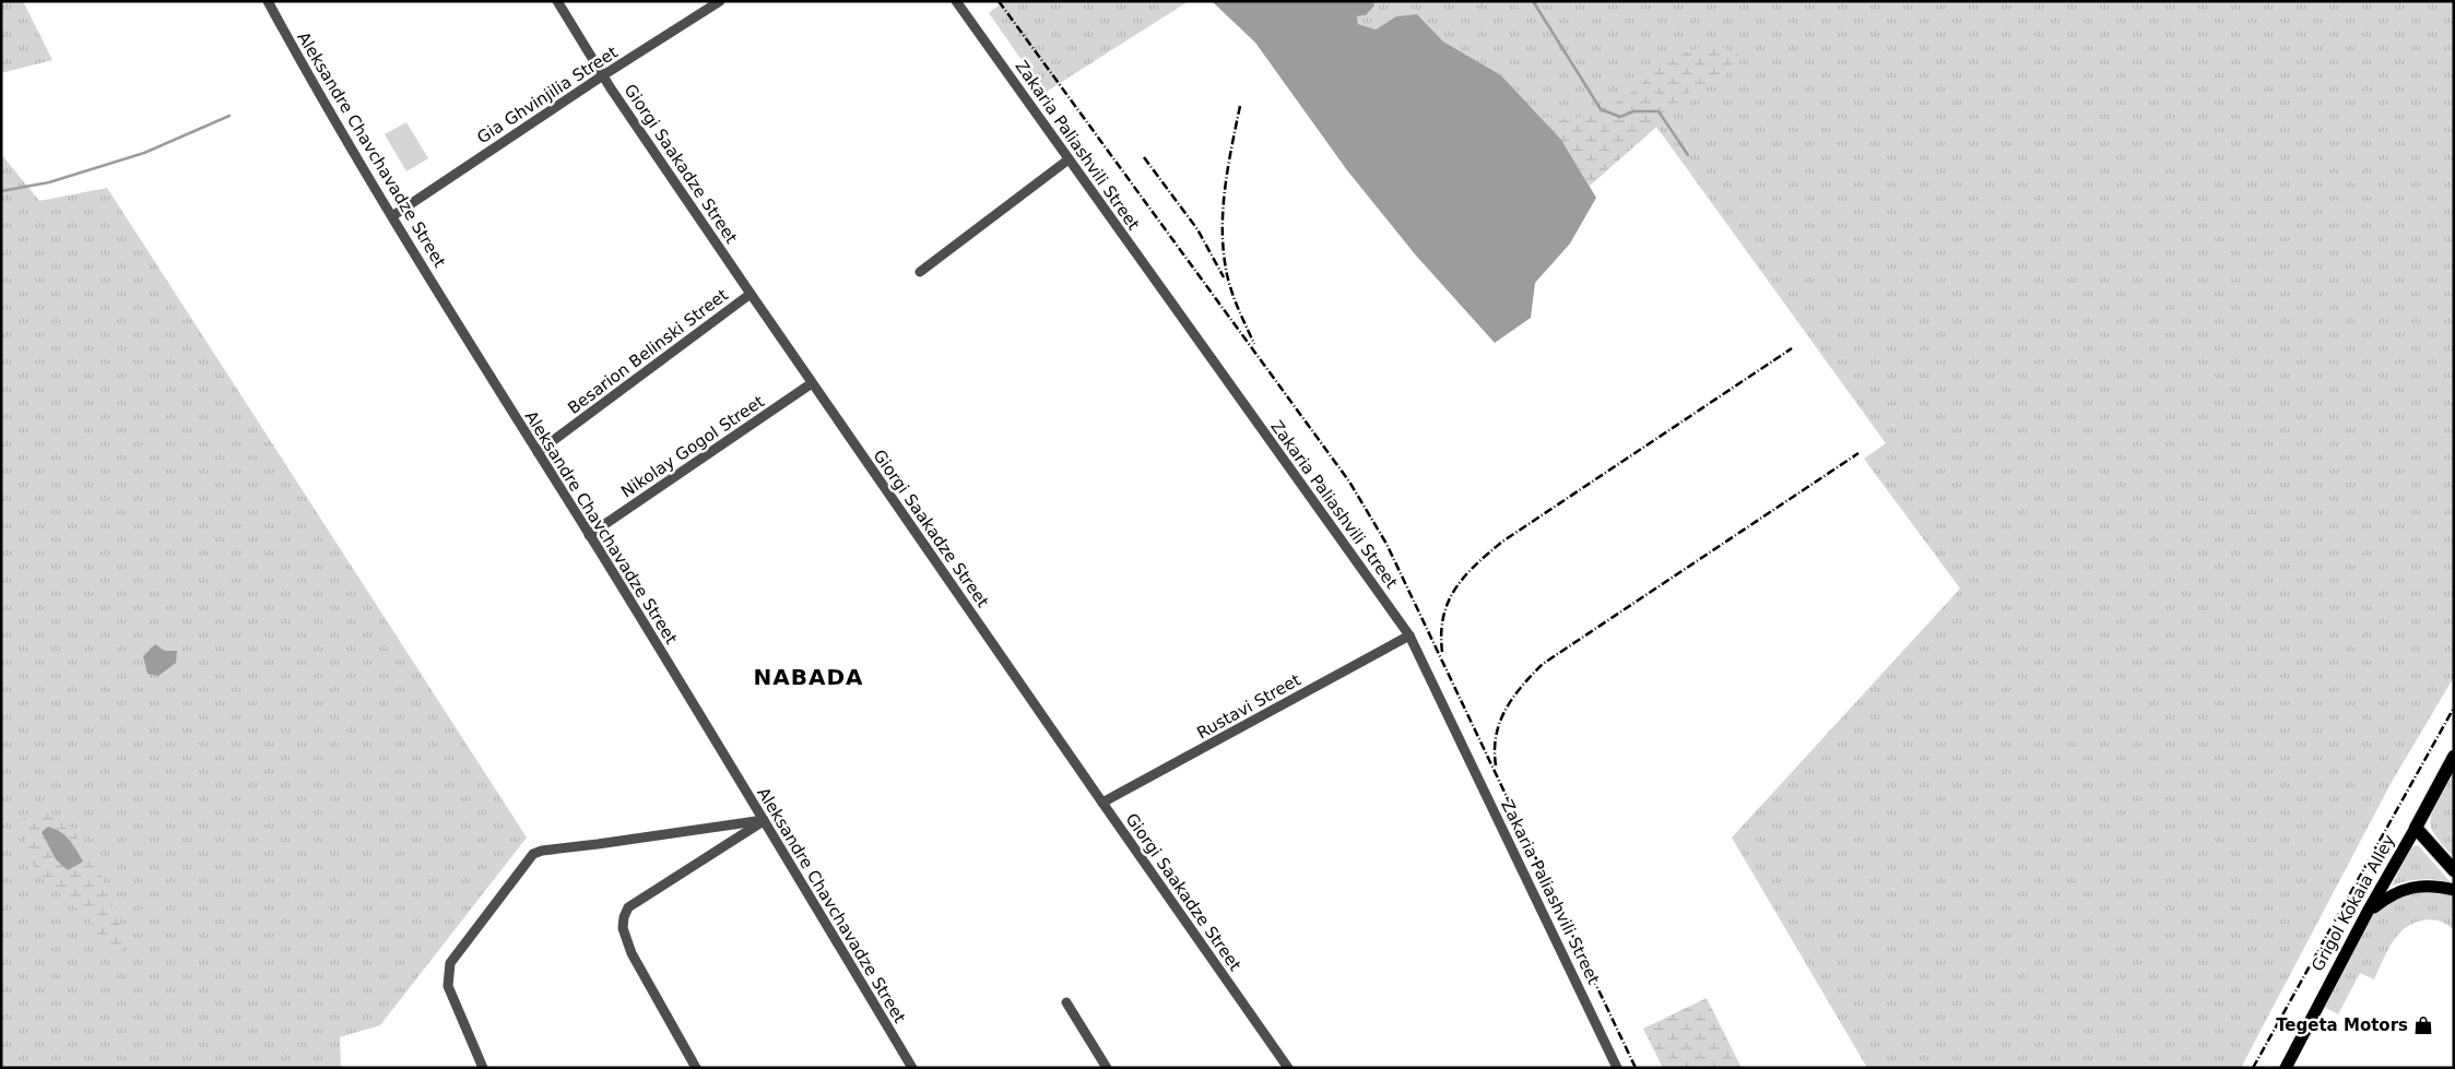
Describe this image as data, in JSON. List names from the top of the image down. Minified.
{"streets":{"highway":["Grigol Kokaia Alley"],"street":["Gia Ghvinjilia Street","Zakaria Paliashvili Street","Aleksandre Chavchavadze Street","Giorgi Saakadze Street","Besarion Belinski Street","Nikolay Gogol Street","Rustavi Street"]},"crossings":[["Gia Ghvinjilia Street","Aleksandre Chavchavadze Street"],["Gia Ghvinjilia Street","Giorgi Saakadze Street"],["Zakaria Paliashvili Street","Rustavi Street"],["Aleksandre Chavchavadze Street","Besarion Belinski Street"],["Aleksandre Chavchavadze Street","Nikolay Gogol Street"],["Giorgi Saakadze Street","Besarion Belinski Street"],["Giorgi Saakadze Street","Nikolay Gogol Street"],["Giorgi Saakadze Street","Rustavi Street"]],"districts":["NABADA"],"places":{"shop":["Tegeta Motors"]}}
